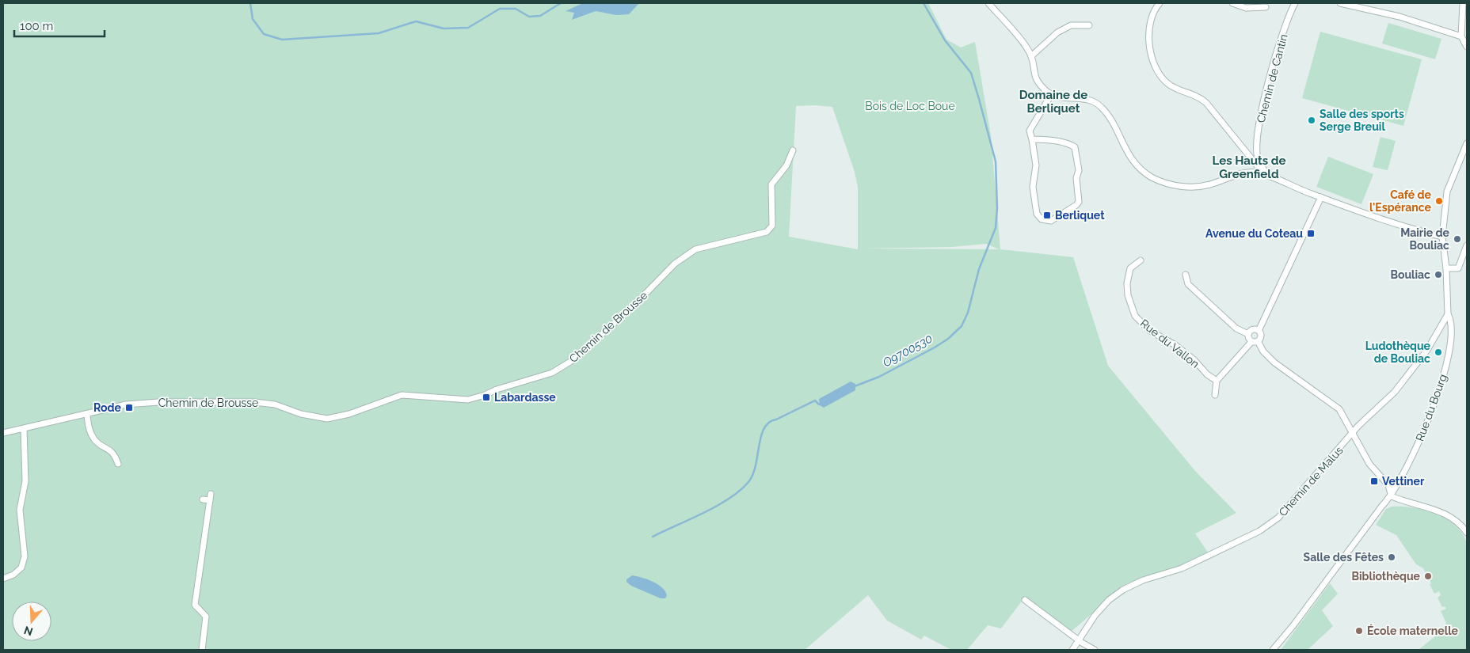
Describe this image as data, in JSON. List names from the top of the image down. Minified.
{"streets":{"street":["Chemin de Cantin","Chemin de Brousse","Rue du Vallon","Rue du Bourg","Chemin de Malus"]},"crossings":[["Rue du Bourg","Chemin de Malus"]],"districts":["Domaine de Berliquet","Les Hauts de Greenfield"],"water":["O9700530"],"parks":["Bois de Loc Boue"],"places":{"other":["Salle des sports Serge Breuil","Café de l'Espérance","Mairie de Bouliac","Bouliac","Ludothèque de Bouliac","Salle des Fêtes","Bibliothèque","École maternelle"],"transit":["Berliquet","Avenue du Coteau","Labardasse","Rode","Vettiner"]},"scale_bar":"100 m","north":"bottom"}
